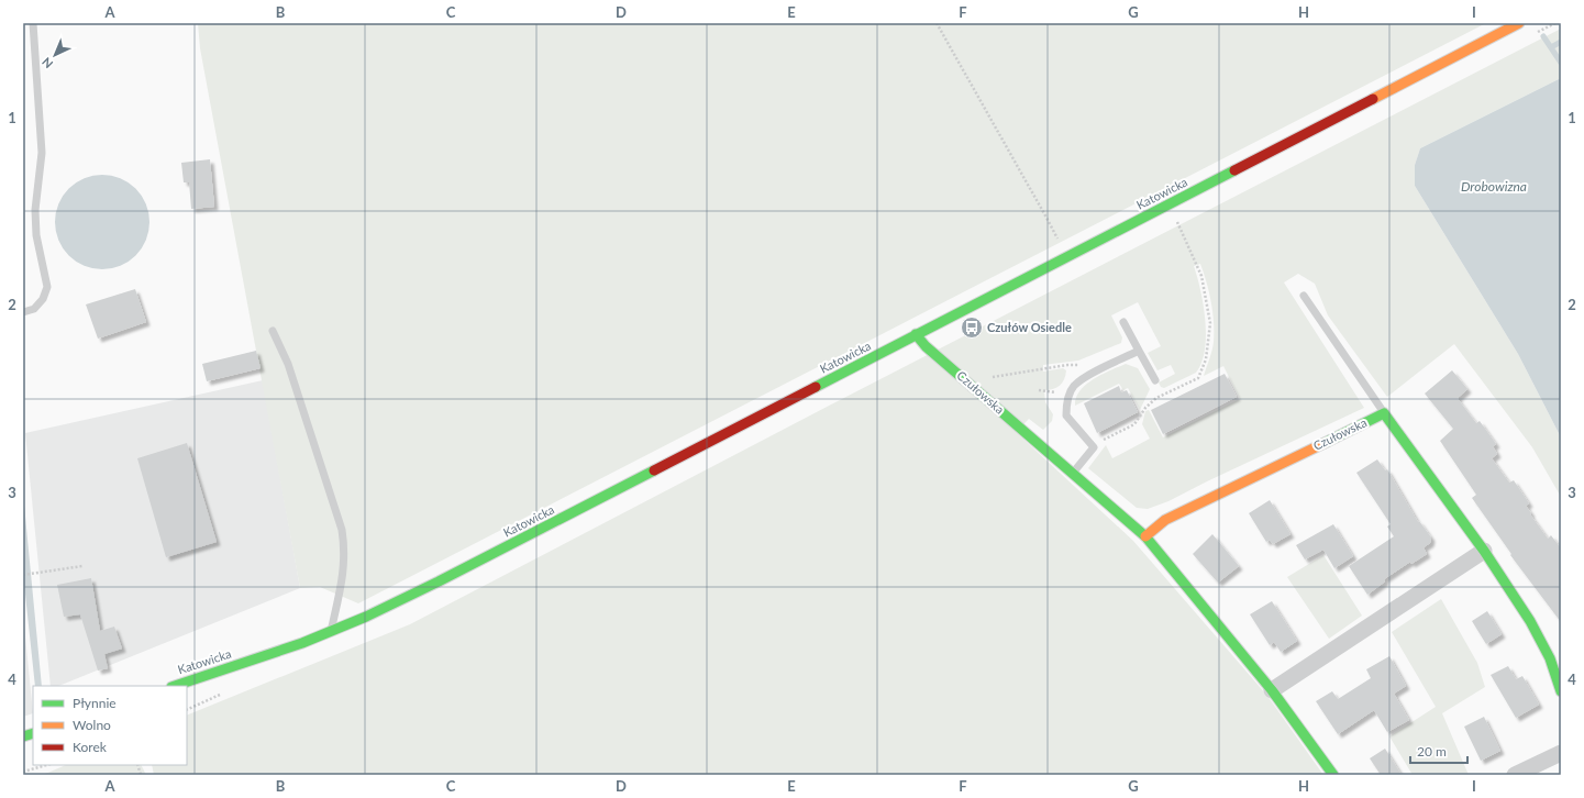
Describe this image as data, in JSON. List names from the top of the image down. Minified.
{"streets":{"main road":["Katowicka","Czułowska"]},"crossings":[["Katowicka","Czułowska"]],"water":["Drobowizna"],"places":{"bus stop":["Czułów Osiedle"]},"legend":["Płynnie","Wolno","Korek"],"scale_bar":"20 m","north":"bottom left","grid":{"columns":["A","B","C","D","E","F","G","H","I"],"rows":["1","2","3","4"]}}
